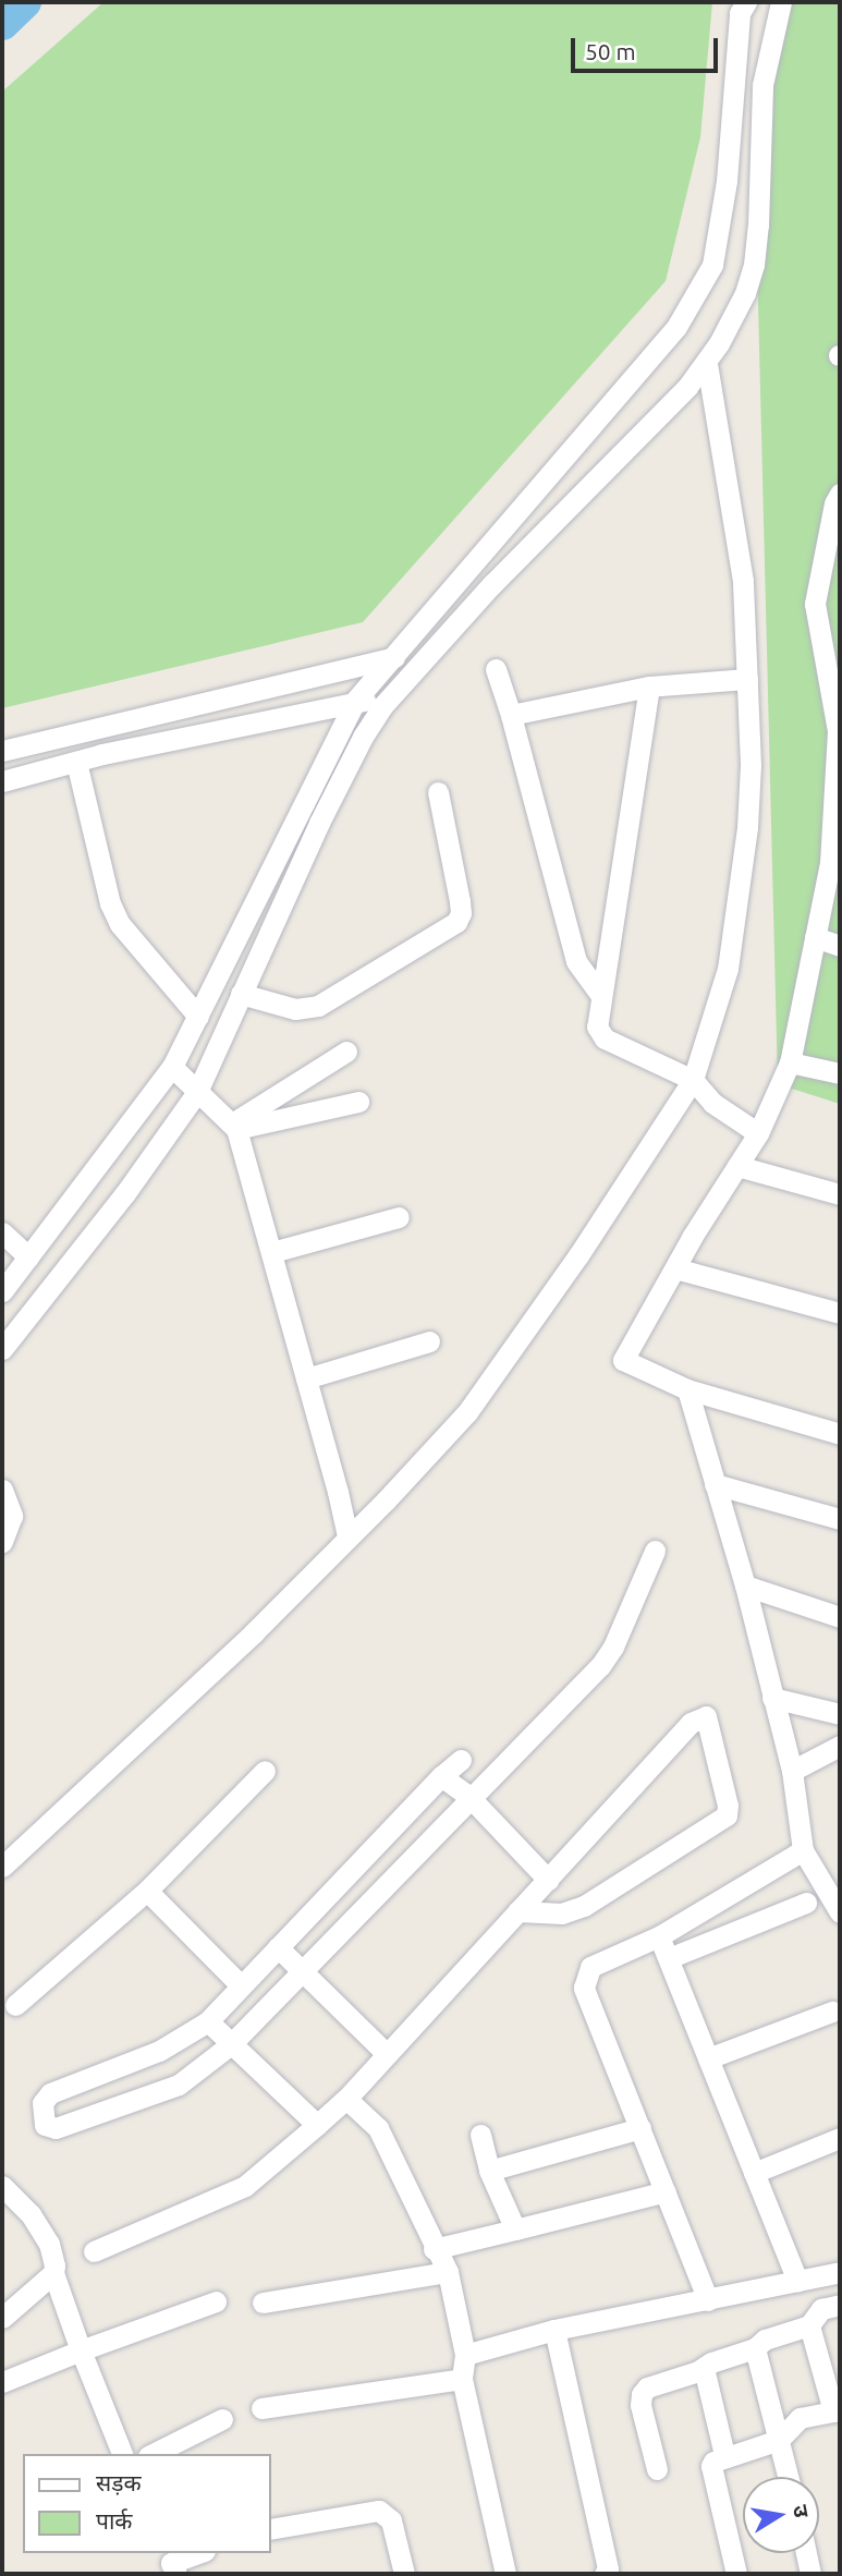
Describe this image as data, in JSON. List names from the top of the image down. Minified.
{"legend":["सड़क","पार्क"],"scale_bar":"50 m","north":"right"}
